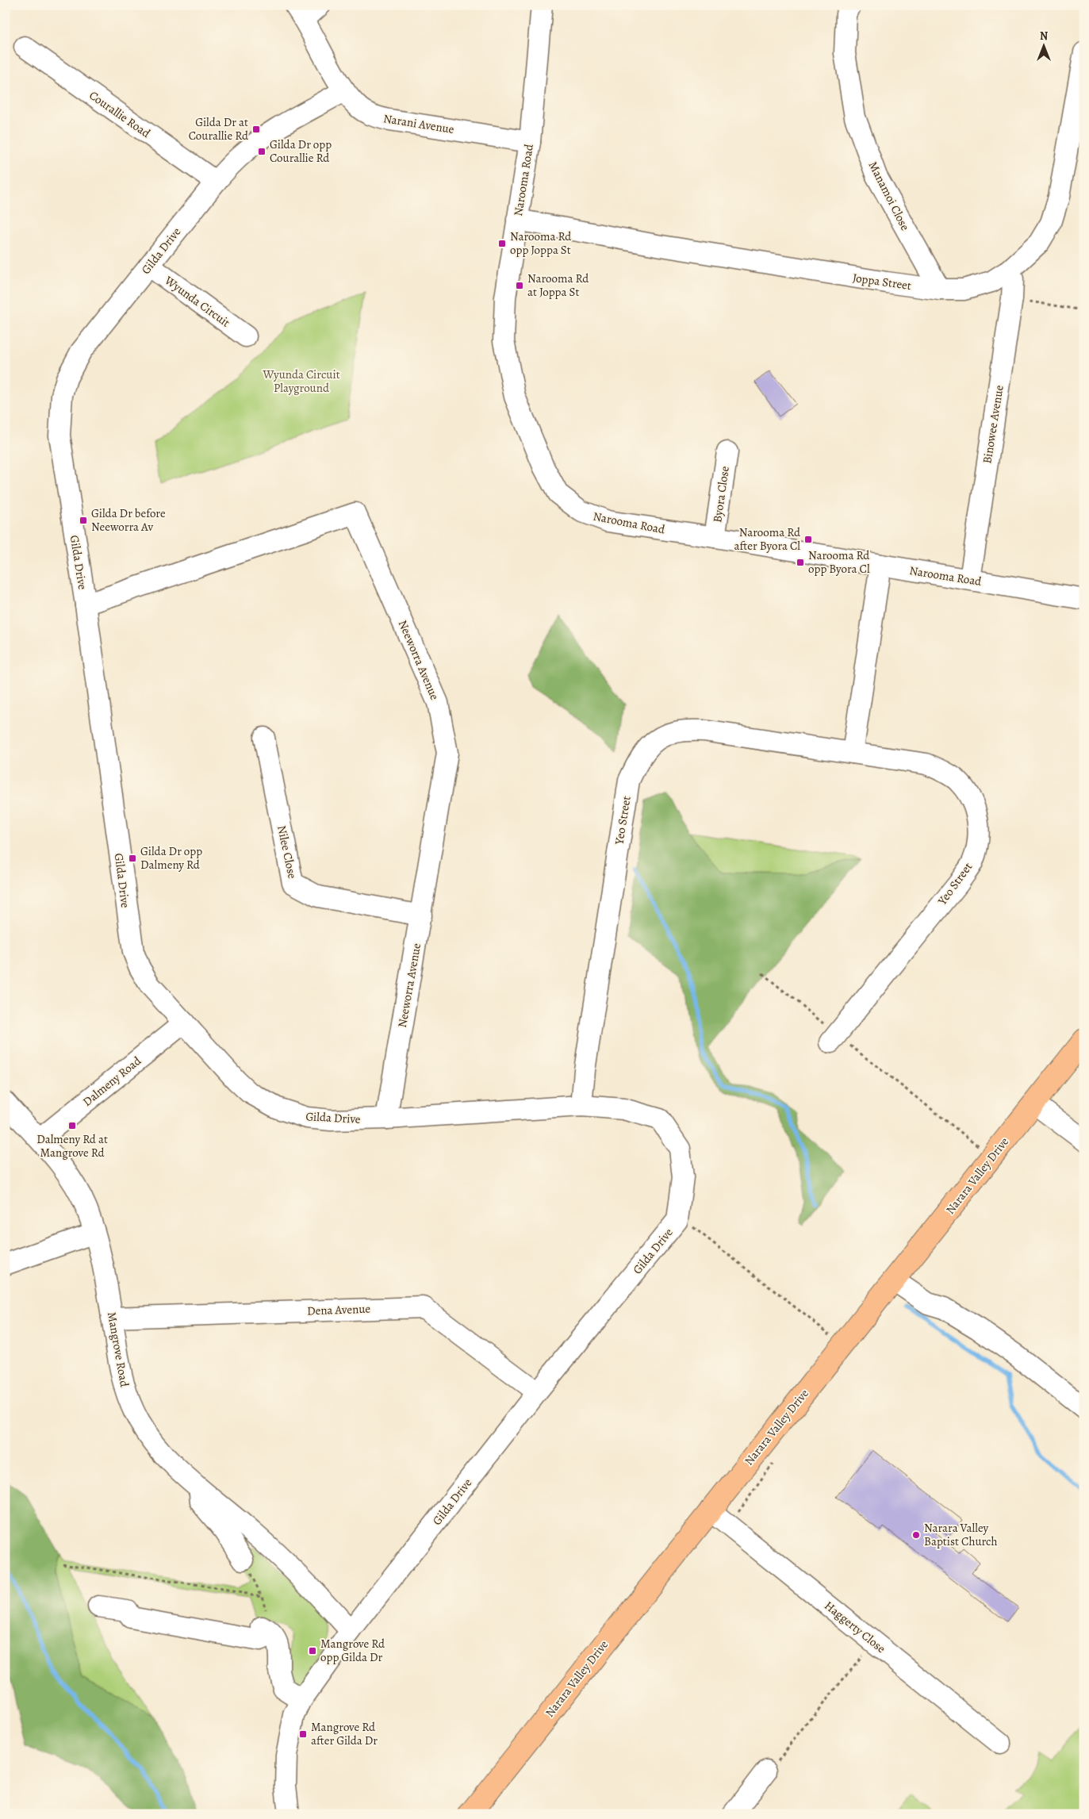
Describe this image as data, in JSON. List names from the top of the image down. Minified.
{"streets":{"main road":["Narara Valley Drive"],"street":["Courallie Road","Narani Avenue","Narooma Road","Manamoi Close","Gilda Drive","Joppa Street","Wyunda Circuit","Binowee Avenue","Byora Close","Neeworra Avenue","Yeo Street","Nilee Close","Dalmeny Road","Dena Avenue","Mangrove Road","Haggerty Close"]},"crossings":[["Courallie Road","Gilda Drive"],["Narani Avenue","Narooma Road"],["Narani Avenue","Gilda Drive"],["Narooma Road","Joppa Street"],["Narooma Road","Binowee Avenue"],["Narooma Road","Byora Close"],["Manamoi Close","Joppa Street"],["Gilda Drive","Wyunda Circuit"],["Gilda Drive","Neeworra Avenue"],["Gilda Drive","Yeo Street"],["Gilda Drive","Dalmeny Road"],["Gilda Drive","Dena Avenue"],["Gilda Drive","Mangrove Road"],["Joppa Street","Binowee Avenue"],["Neeworra Avenue","Nilee Close"],["Dalmeny Road","Mangrove Road"],["Narara Valley Drive","Haggerty Close"],["Dena Avenue","Mangrove Road"]],"parks":["Wyunda Circuit Playground"],"places":{"transit":["Gilda Dr at Courallie Rd","Gilda Dr opp Courallie Rd","Narooma Rd opp Joppa St","Narooma Rd at Joppa St","Gilda Dr before Neeworra Av","Narooma Rd after Byora Cl","Narooma Rd opp Byora Cl","Gilda Dr opp Dalmeny Rd","Dalmeny Rd at Mangrove Rd","Mangrove Rd opp Gilda Dr","Mangrove Rd after Gilda Dr"],"other":["Narara Valley Baptist Church"]},"north":"top"}
